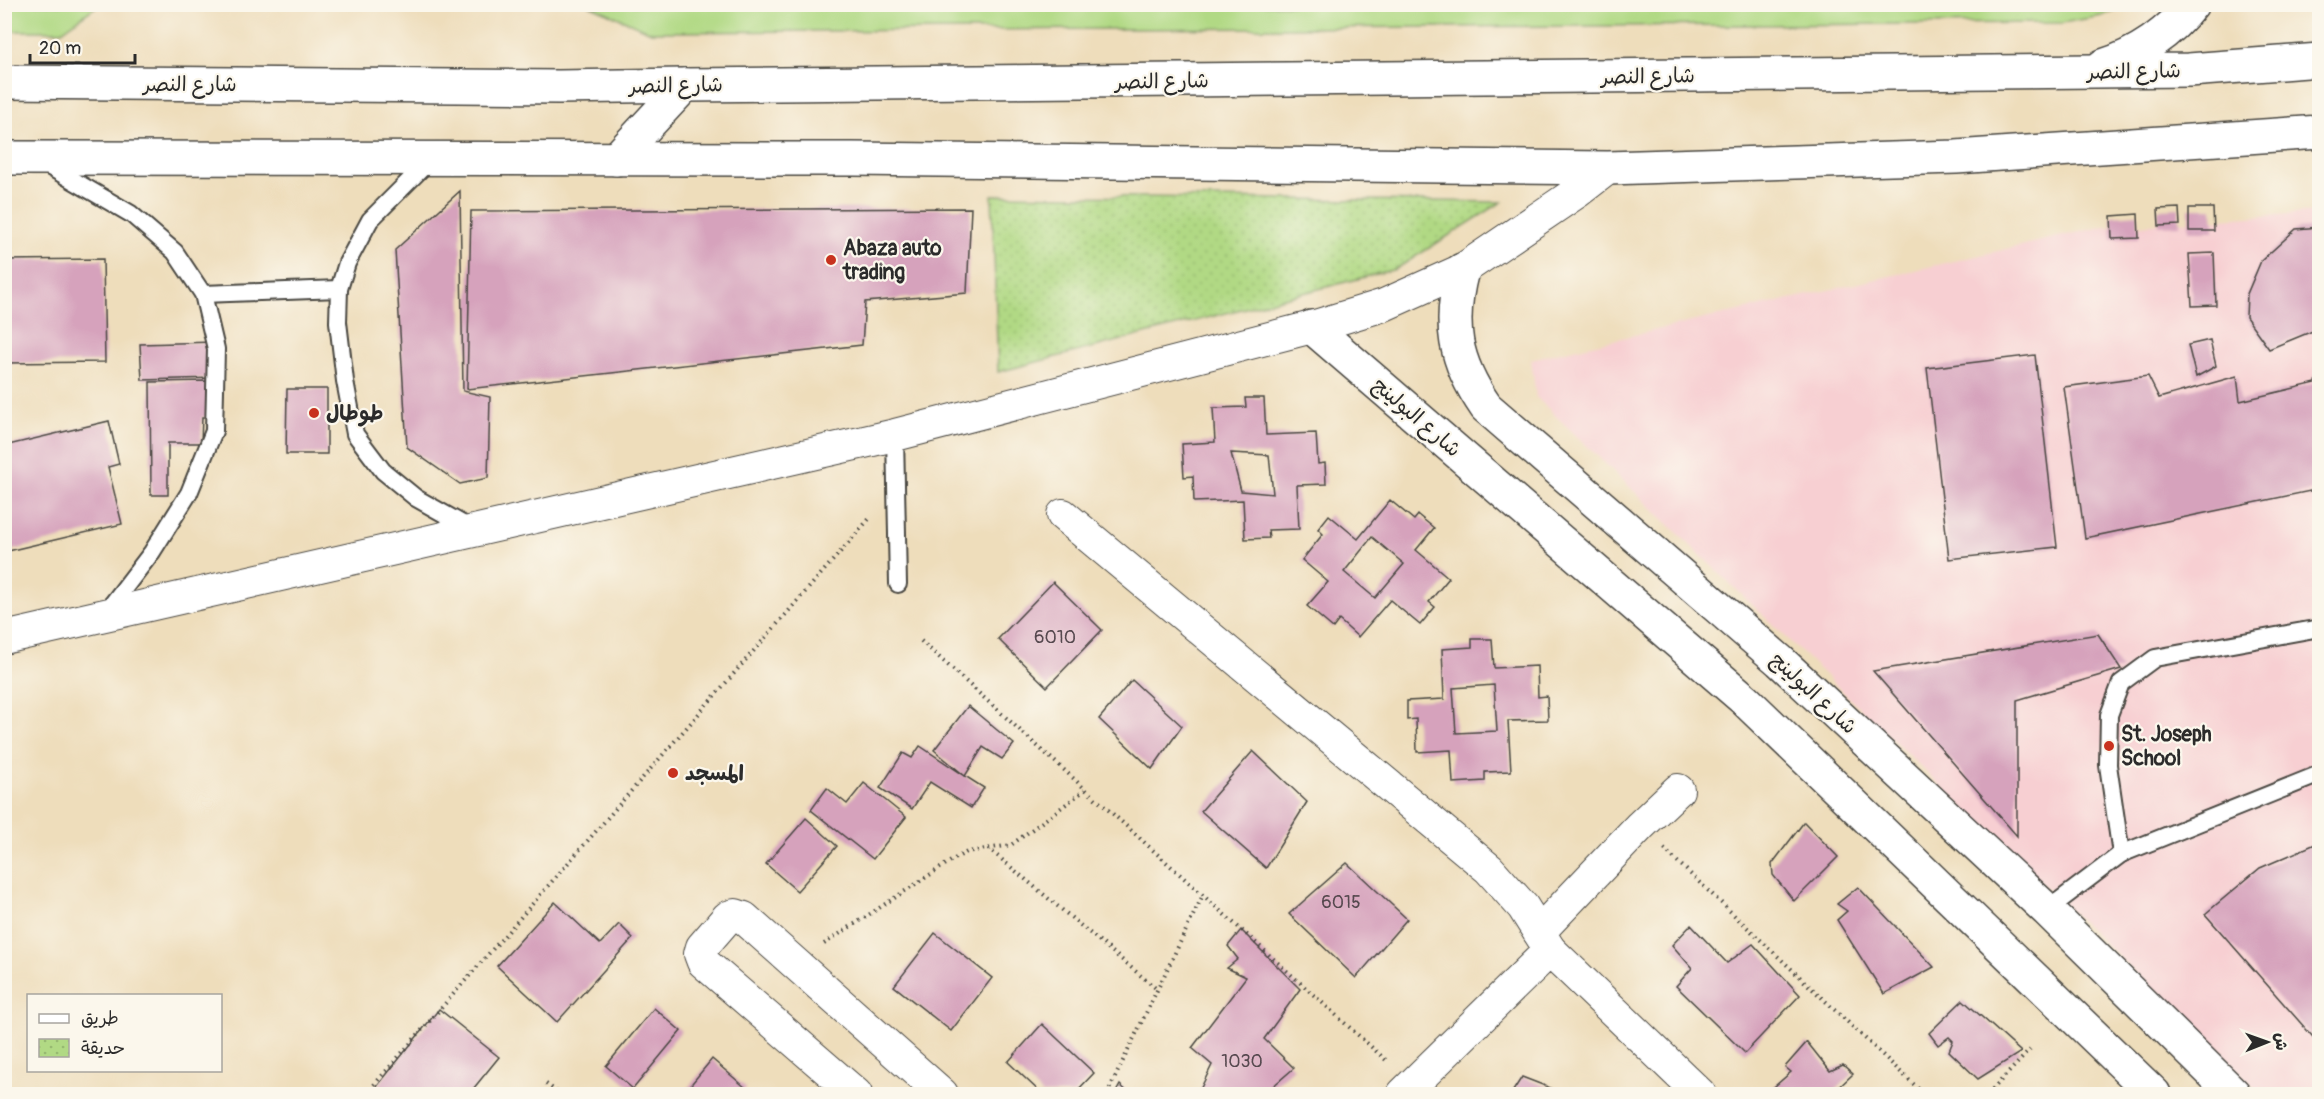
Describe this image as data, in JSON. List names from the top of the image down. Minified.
{"streets":{"street":["شارع النصر","شارع البولينج"]},"places":["Abaza auto trading","طوطال","St. Joseph School","المسجد"],"house_numbers":["6010","6015","1030"],"legend":["طريق","حديقة"],"scale_bar":"20 m","north":"right"}
